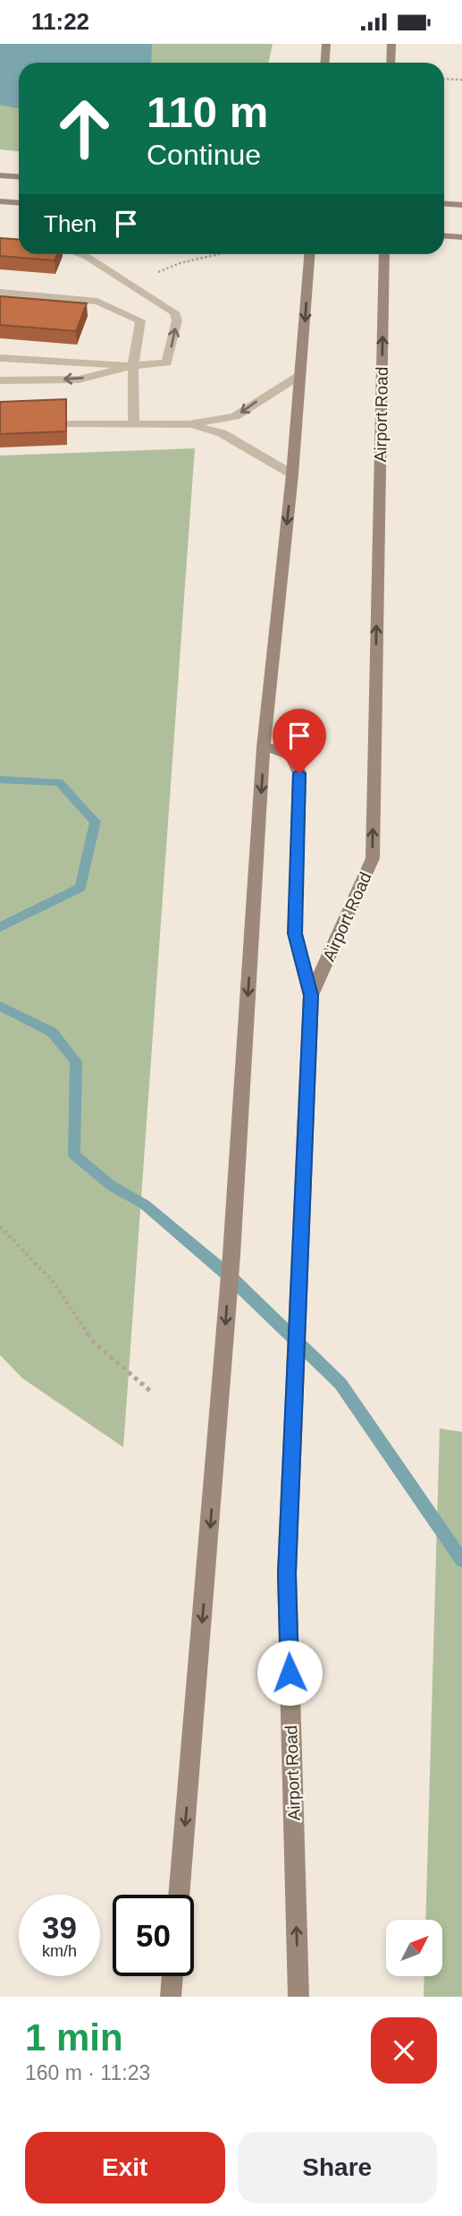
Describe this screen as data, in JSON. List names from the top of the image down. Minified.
{"streets":{"main road":["Airport Road"]},"north":"top right","page":{"status":"11:22","turn":["110 m","Continue"],"then":"Then","speed":"39 km/h","limit":"50","heading":["1 min","160 m · 11:23"],"buttons":["Exit","Share"]}}
